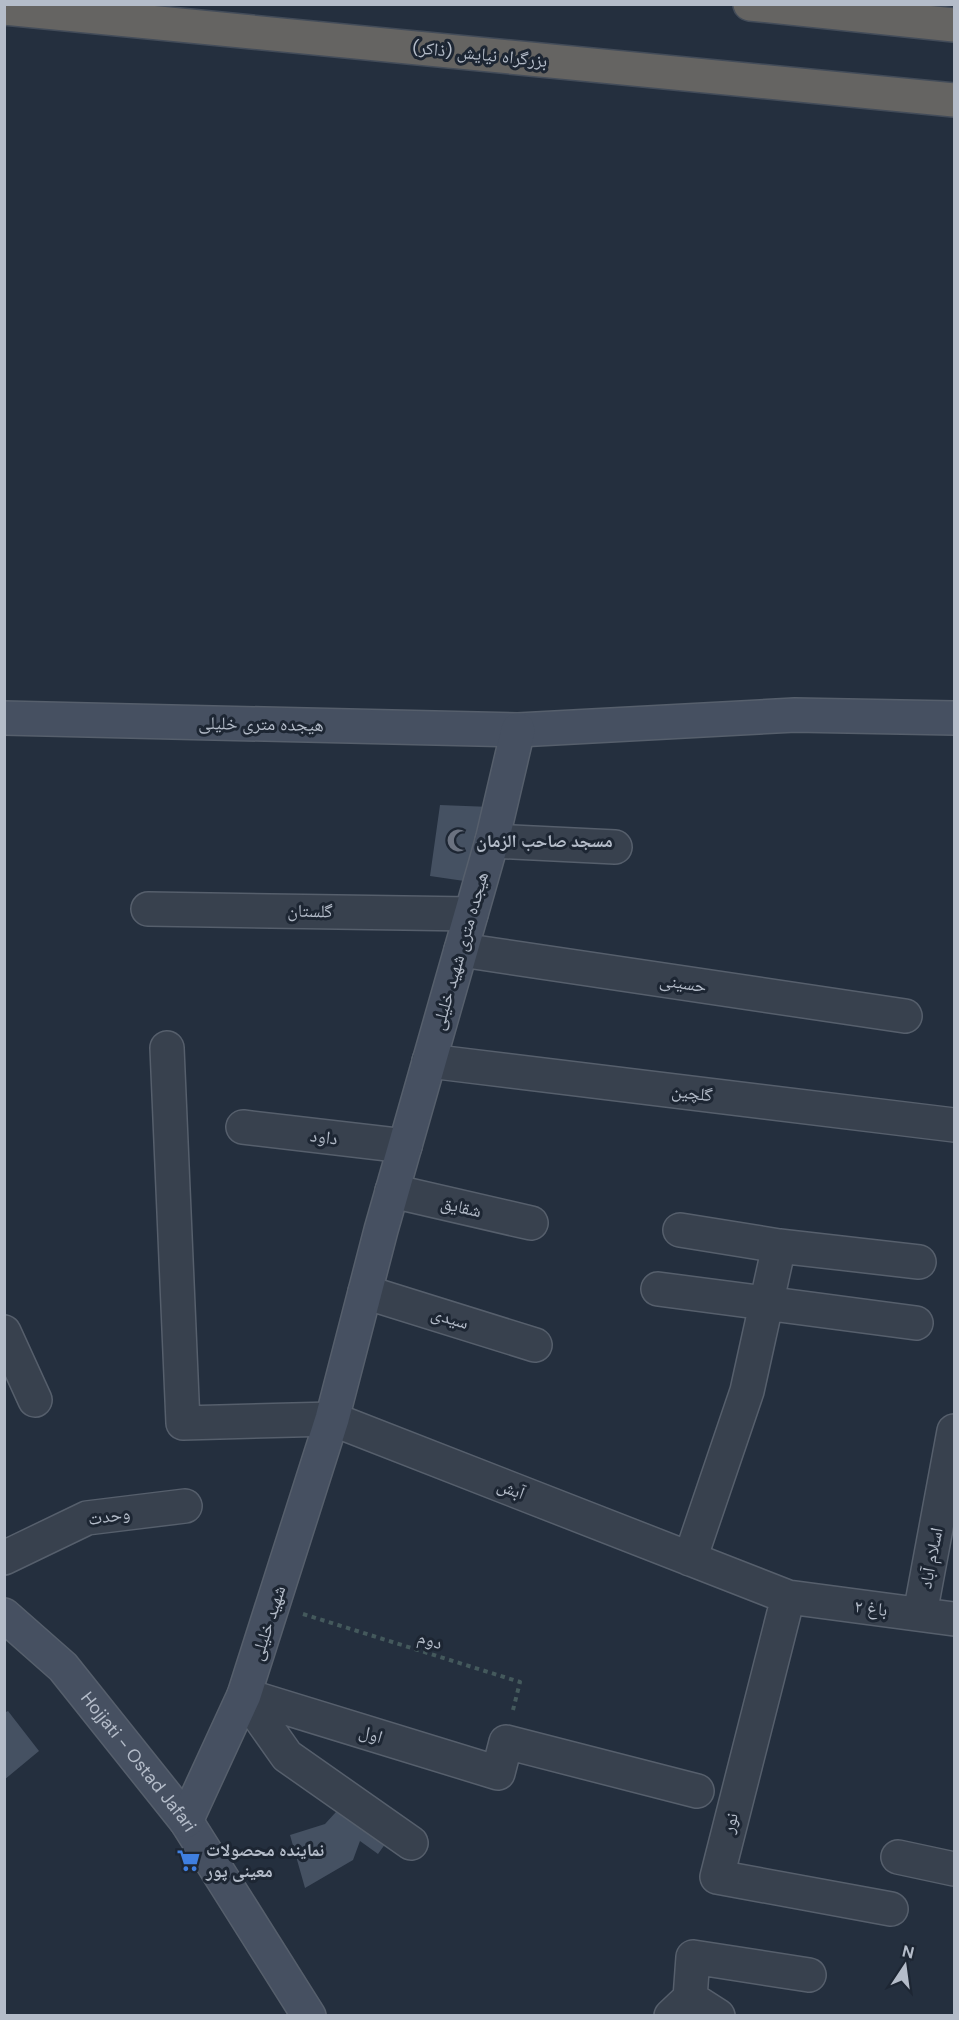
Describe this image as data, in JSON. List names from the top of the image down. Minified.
{"streets":{"highway":["بزرگراه نیایش (ذاکر)"],"main road":["هیجده متری خلیلی","هیجده متری شهید خلیلی","شهید خلیلی","Hojjati - Ostad Jafari"],"street":["گلستان","حسینی","گلچین","داود","شقایق","سیدی","آبش","وحدت","اسلام آباد","باغ ۲","اول","نور"],"path":["دوم"]},"crossings":[["هیجده متری خلیلی","هیجده متری شهید خلیلی"],["گلستان","هیجده متری شهید خلیلی"],["هیجده متری شهید خلیلی","حسینی"],["هیجده متری شهید خلیلی","گلچین"],["هیجده متری شهید خلیلی","داود"],["هیجده متری شهید خلیلی","شقایق"],["هیجده متری شهید خلیلی","سیدی"],["هیجده متری شهید خلیلی","آبش"],["هیجده متری شهید خلیلی","شهید خلیلی"],["آبش","باغ ۲"],["آبش","شهید خلیلی"],["آبش","نور"],["اسلام آباد","باغ ۲"],["باغ ۲","نور"],["شهید خلیلی","دوم"],["شهید خلیلی","اول"],["شهید خلیلی","Hojjati - Ostad Jafari"],["دوم","اول"]],"places":{"mosque":["مسجد صاحب الزمان"],"supermarket":["نماینده محصولات معینی پور"]},"north":"top"}
